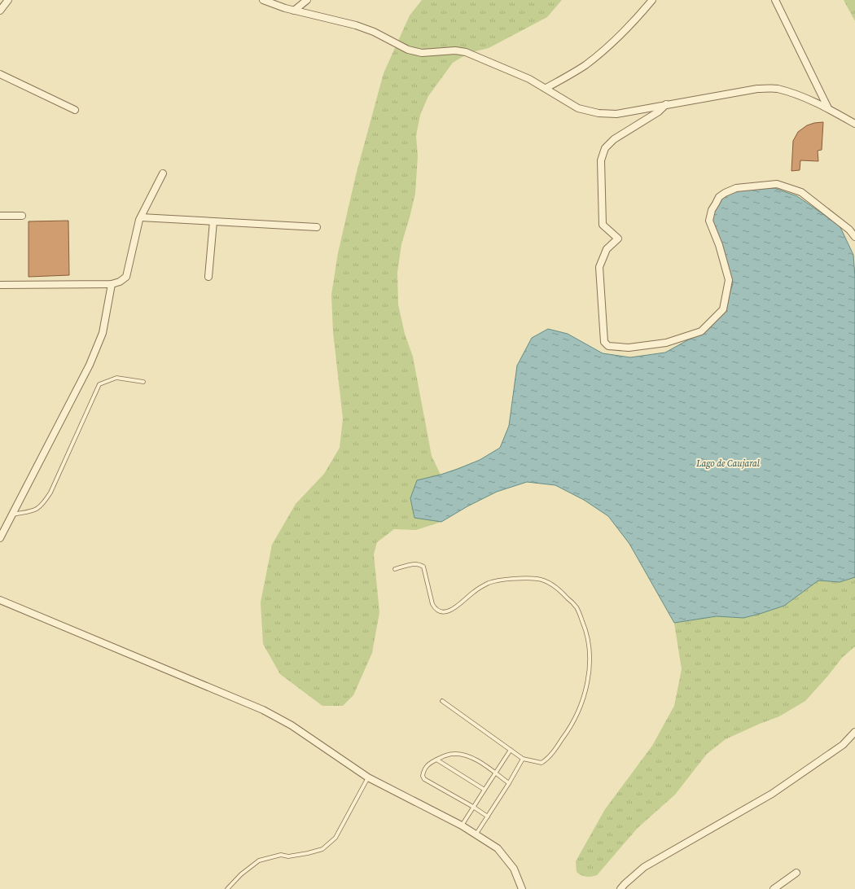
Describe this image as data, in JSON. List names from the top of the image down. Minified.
{"water":["Lago de Caujaral"]}
